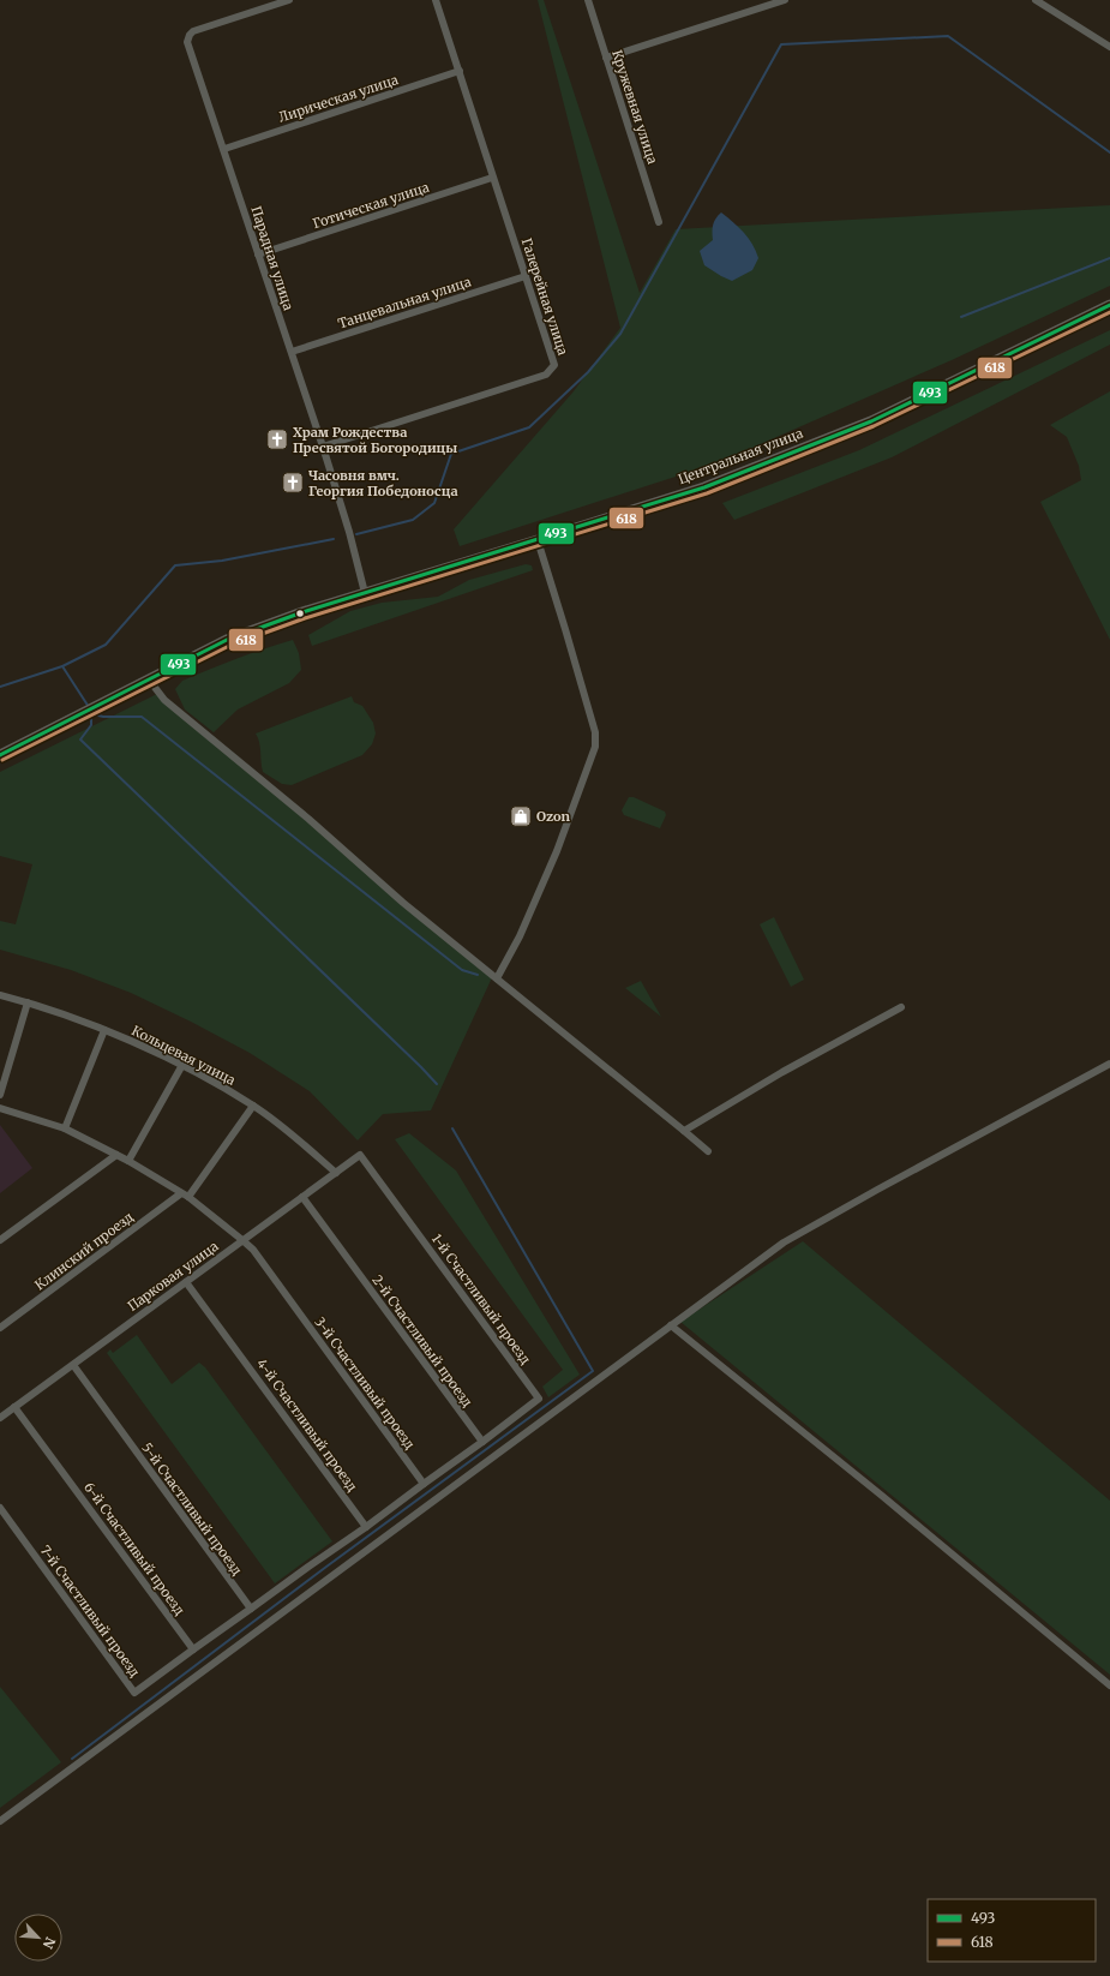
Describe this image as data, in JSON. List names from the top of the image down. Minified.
{"streets":{"main road":["Центральная улица"],"street":["Лирическая улица","Кружевная улица","Готическая улица","Парадная улица","Галерейная улица","Танцевальная улица","Кольцевая улица","Клинский проезд","Парковая улица","1-й Счастливый проезд","2-й Счастливый проезд","3-й Счастливый проезд","4-й Счастливый проезд","5-й Счастливый проезд","6-й Счастливый проезд","7-й Счастливый проезд"]},"crossings":[["Лирическая улица","Парадная улица"],["Лирическая улица","Галерейная улица"],["Готическая улица","Парадная улица"],["Готическая улица","Галерейная улица"],["Парадная улица","Галерейная улица"],["Парадная улица","Танцевальная улица"],["Парадная улица","Центральная улица"],["Галерейная улица","Танцевальная улица"],["Кольцевая улица","Клинский проезд"],["Кольцевая улица","Парковая улица"],["Клинский проезд","3-й Счастливый проезд"],["Парковая улица","1-й Счастливый проезд"],["Парковая улица","2-й Счастливый проезд"],["Парковая улица","3-й Счастливый проезд"],["Парковая улица","4-й Счастливый проезд"],["Парковая улица","5-й Счастливый проезд"],["Парковая улица","6-й Счастливый проезд"],["1-й Счастливый проезд","2-й Счастливый проезд"],["6-й Счастливый проезд","7-й Счастливый проезд"]],"places":{"church":["Храм Рождества Пресвятой Богородицы","Часовня вмч. Георгия Победоносца"],"shop":["Ozon"]},"lines":["transit line 493","transit line 618"],"legend":["493","618"],"north":"bottom right"}
